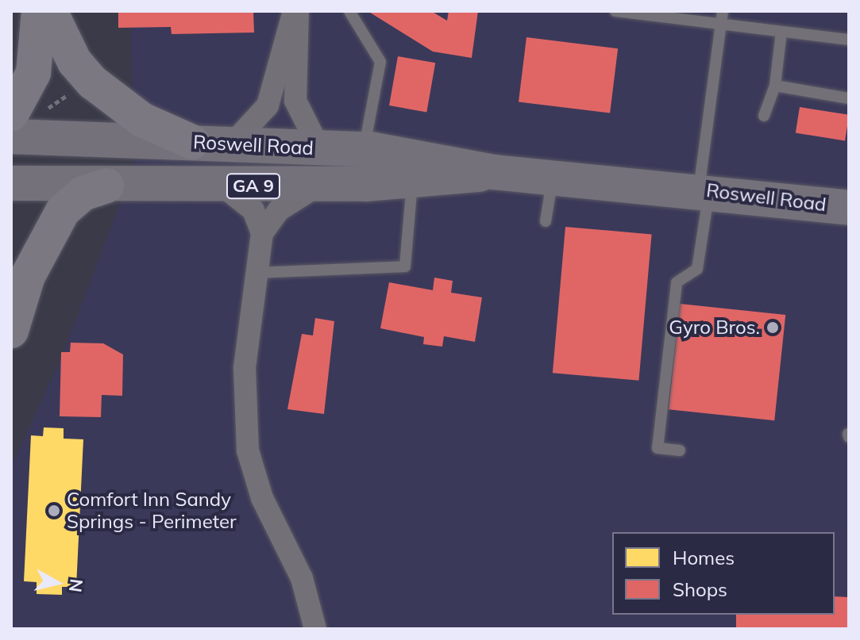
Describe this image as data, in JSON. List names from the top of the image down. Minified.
{"streets":{"main road":["Roswell Road","GA 9"]},"places":["Gyro Bros.","Comfort Inn Sandy Springs - Perimeter"],"legend":["Homes","Shops"],"north":"right"}
